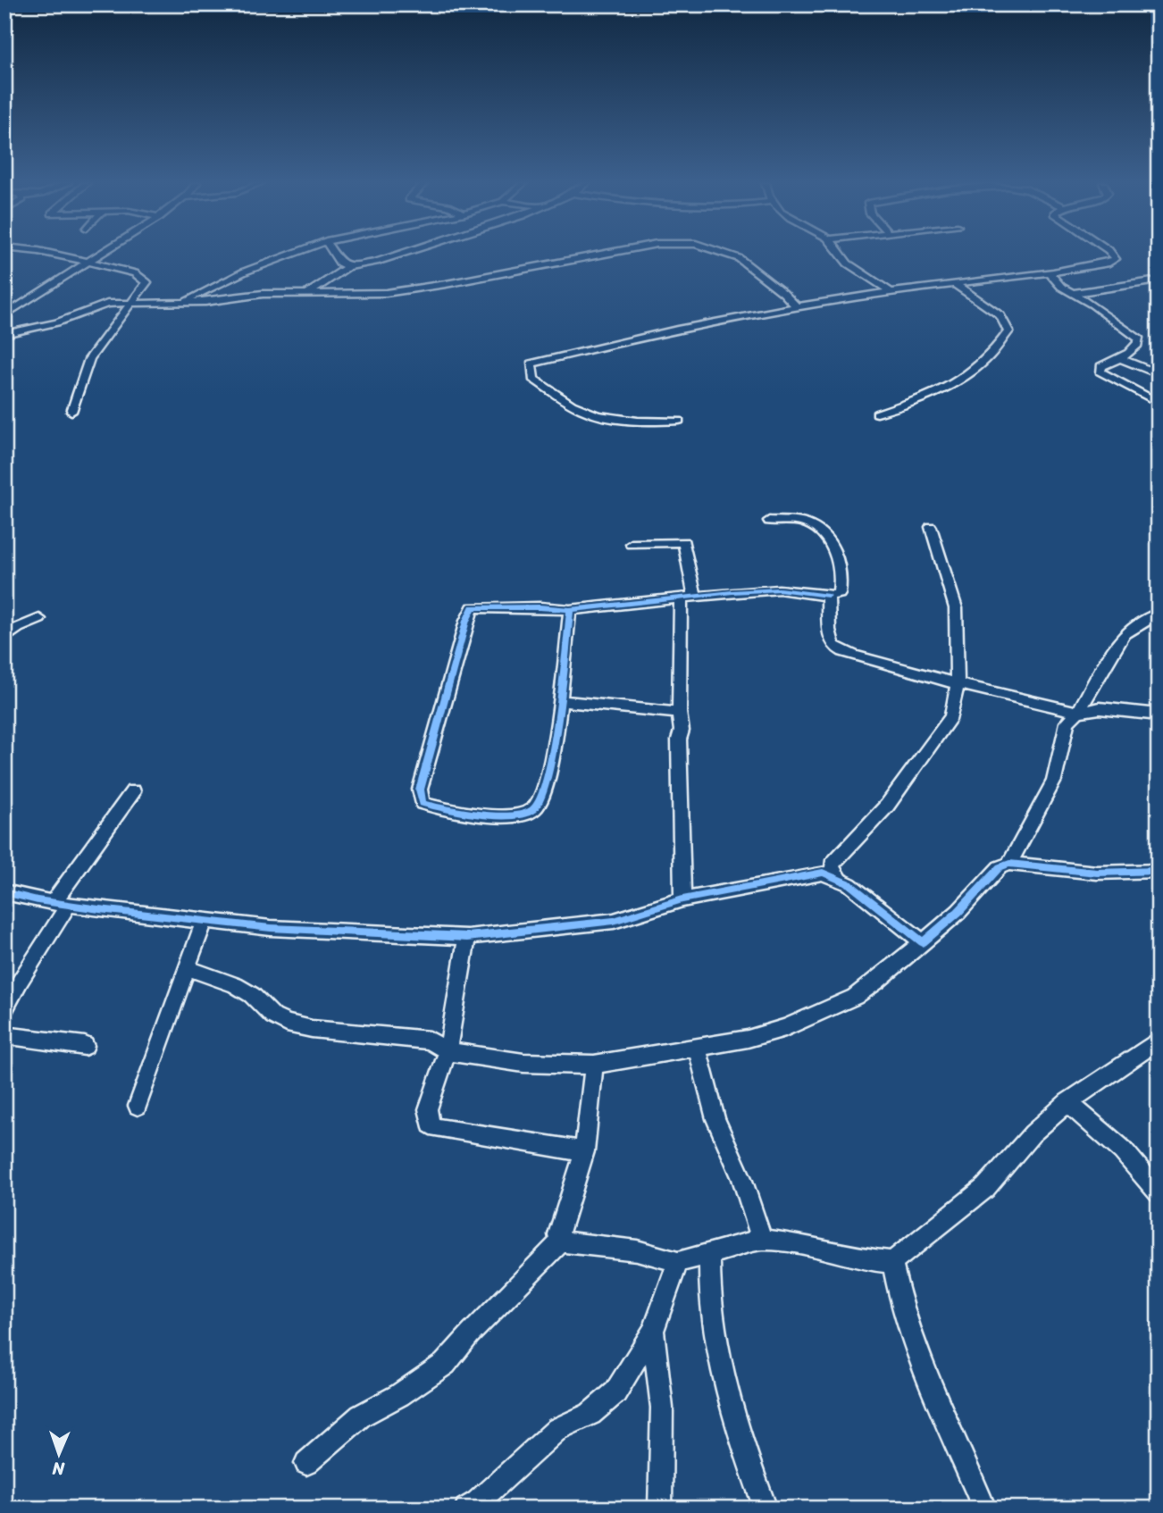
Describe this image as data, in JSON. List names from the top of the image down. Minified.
{"north":"bottom"}
